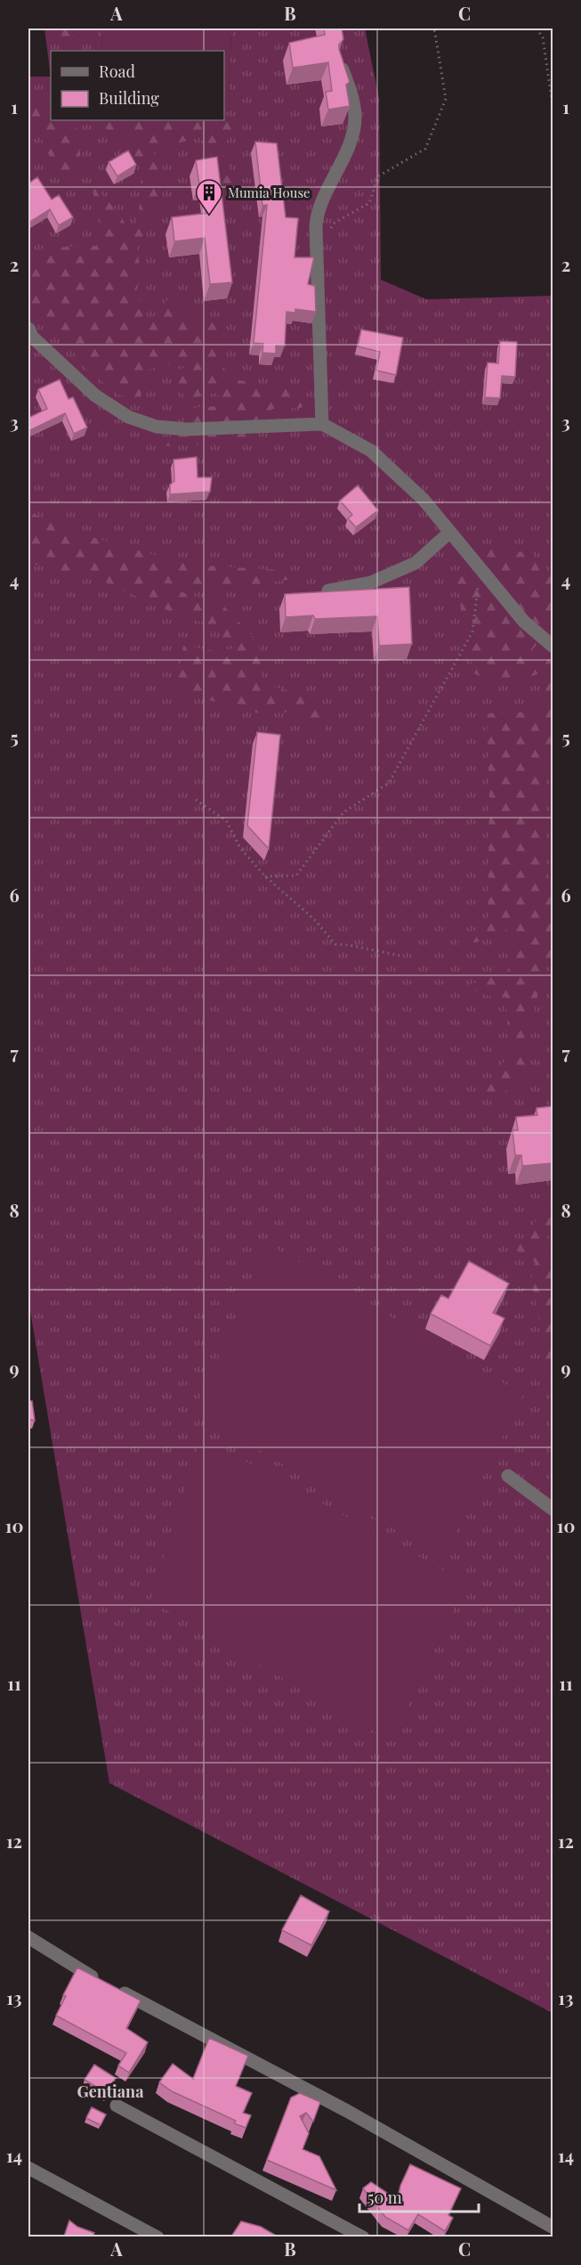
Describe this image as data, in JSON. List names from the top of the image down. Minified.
{"districts":["Gentiana"],"places":{"building":["Mumia House"]},"legend":["Road","Building"],"scale_bar":"50 m","grid":{"columns":["A","B","C"],"rows":["1","2","3","4","5","6","7","8","9","10","11","12","13","14"]}}
